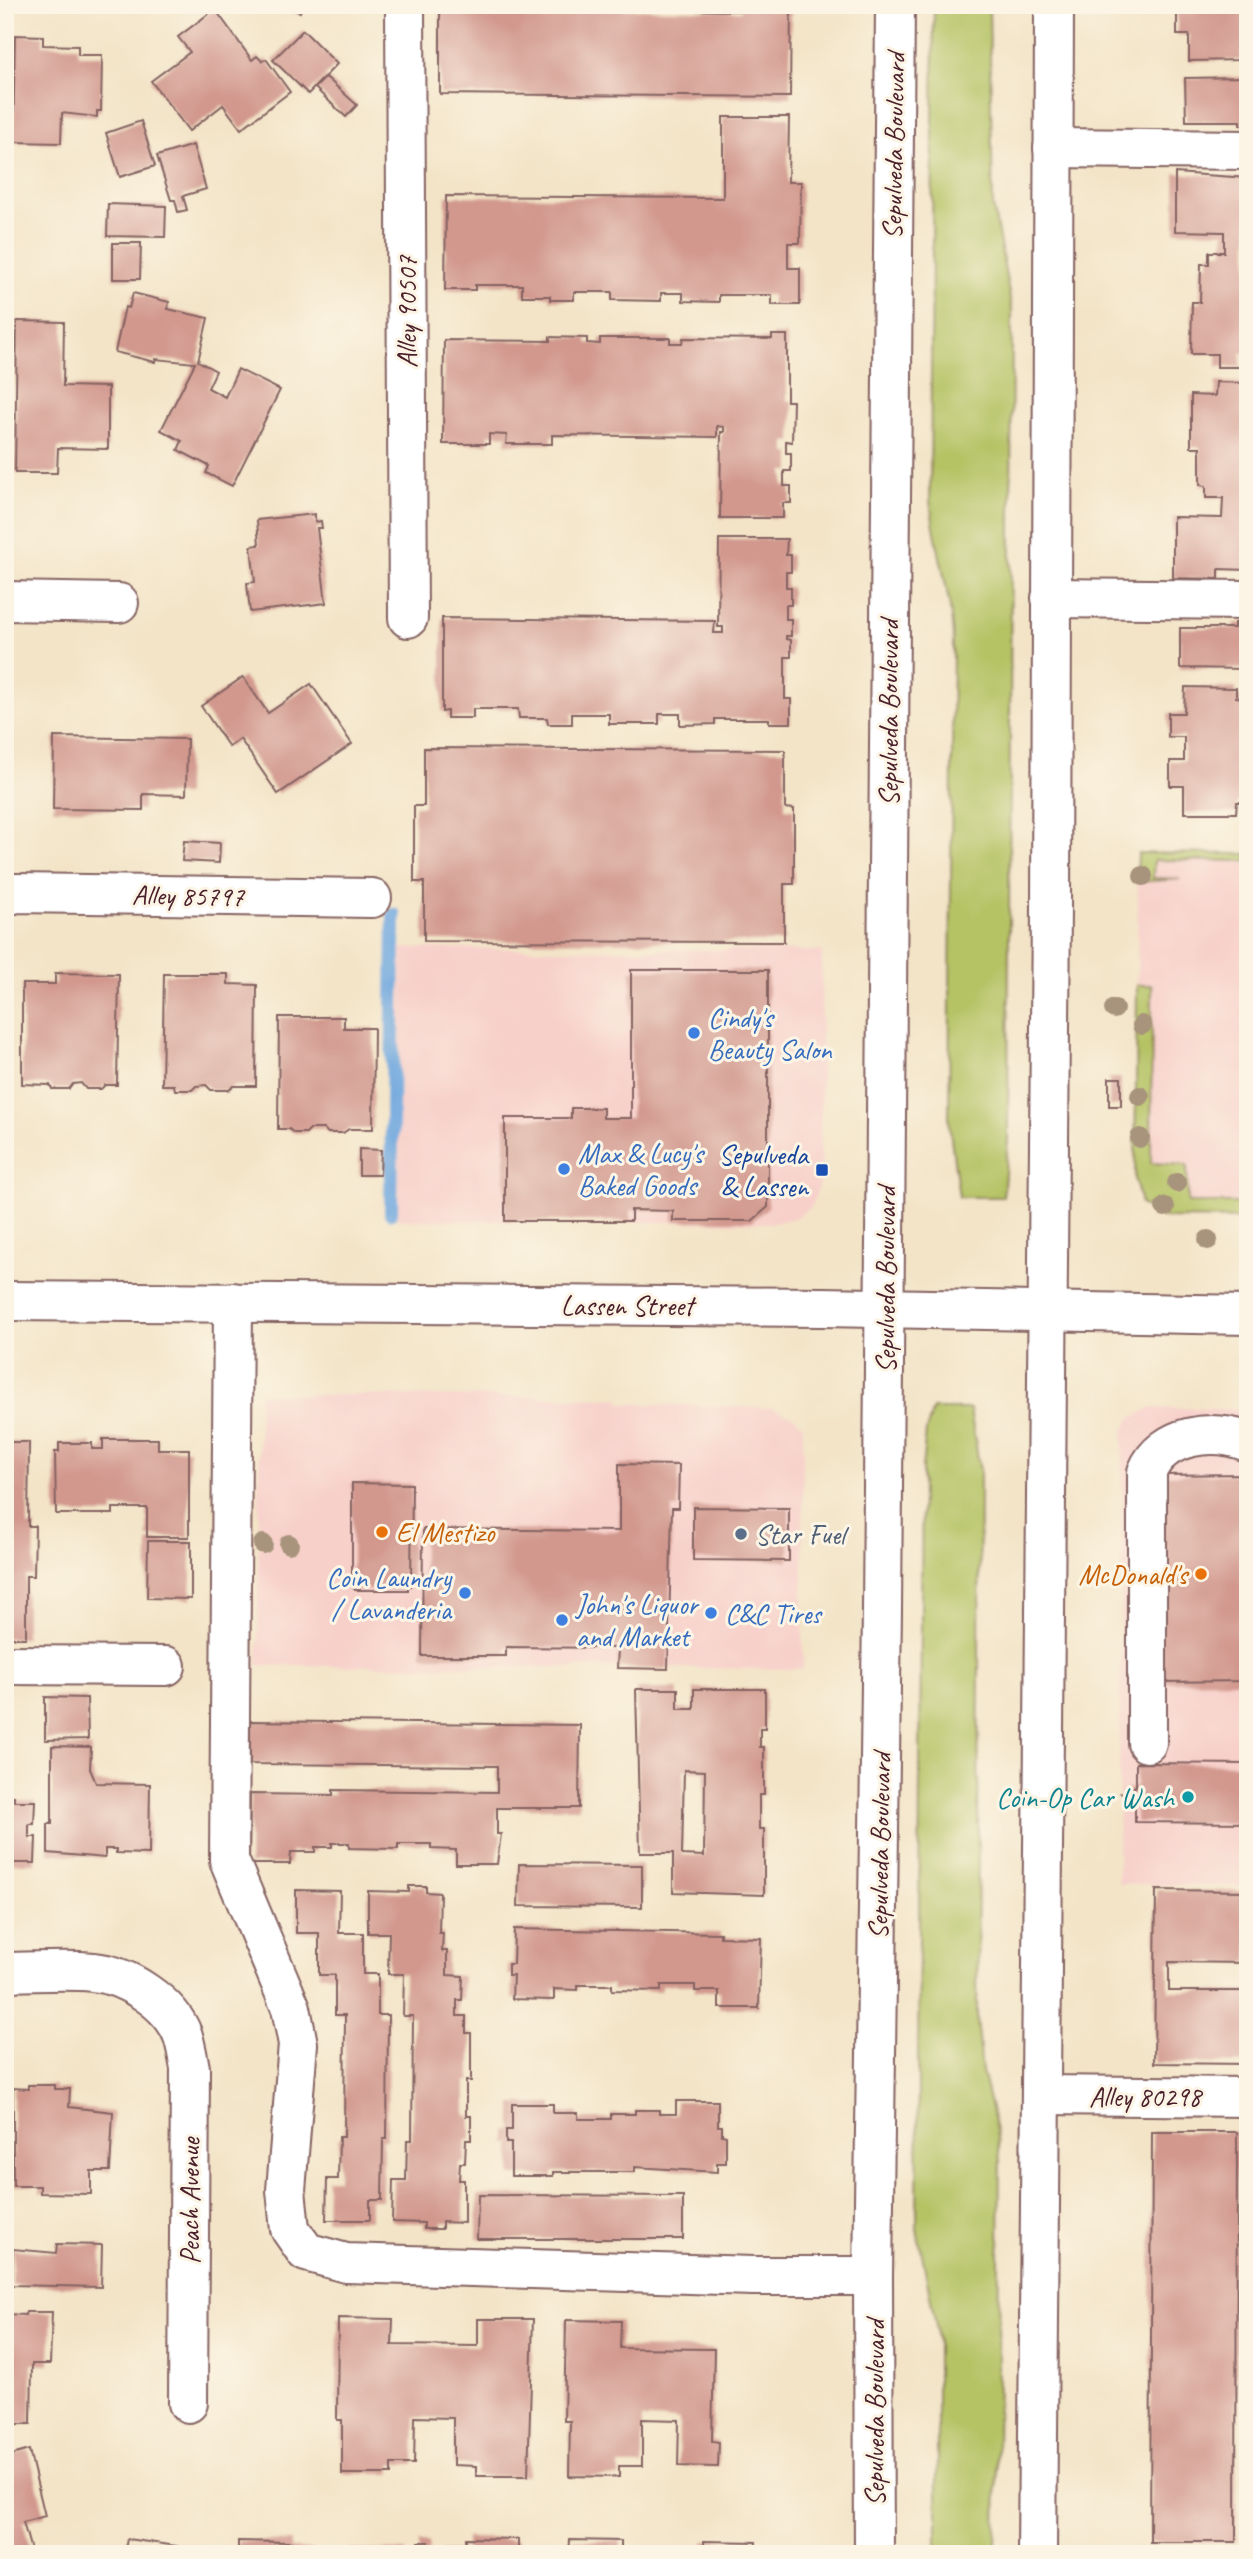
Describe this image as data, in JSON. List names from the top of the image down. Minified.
{"streets":{"main road":["Sepulveda Boulevard","Alley 90507","Alley 85797","Lassen Street","Alley 80298","Peach Avenue"]},"crossings":[["Sepulveda Boulevard","Lassen Street"]],"places":{"other":["Cindy's Beauty Salon","Max & Lucy's Baked Goods","El Mestizo","Star Fuel","McDonald's","Coin Laundry / Lavanderia","C&C Tires","John's Liquor and Market","Coin-Op Car Wash"],"transit":["Sepulveda & Lassen"]}}
